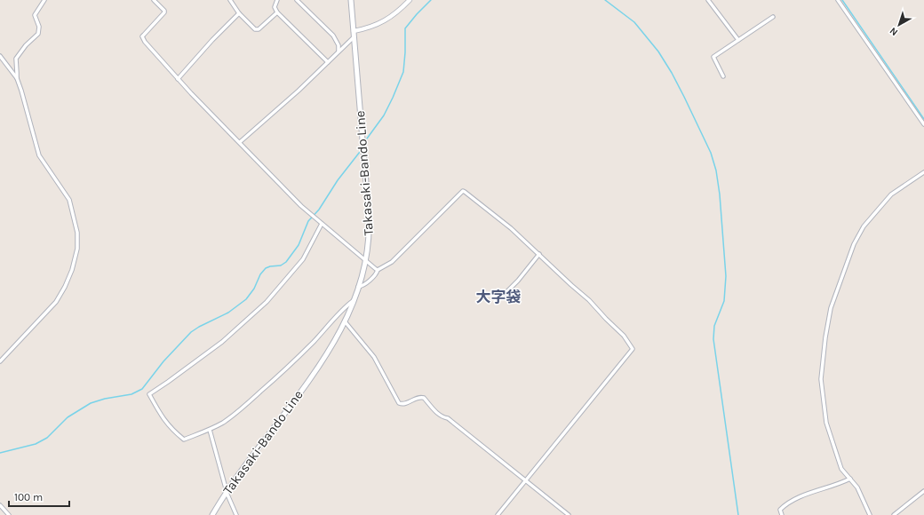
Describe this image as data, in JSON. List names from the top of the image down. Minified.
{"streets":{"main road":["Takasaki-Bando Line"]},"districts":["大字袋"],"scale_bar":"100 m","north":"bottom left"}
